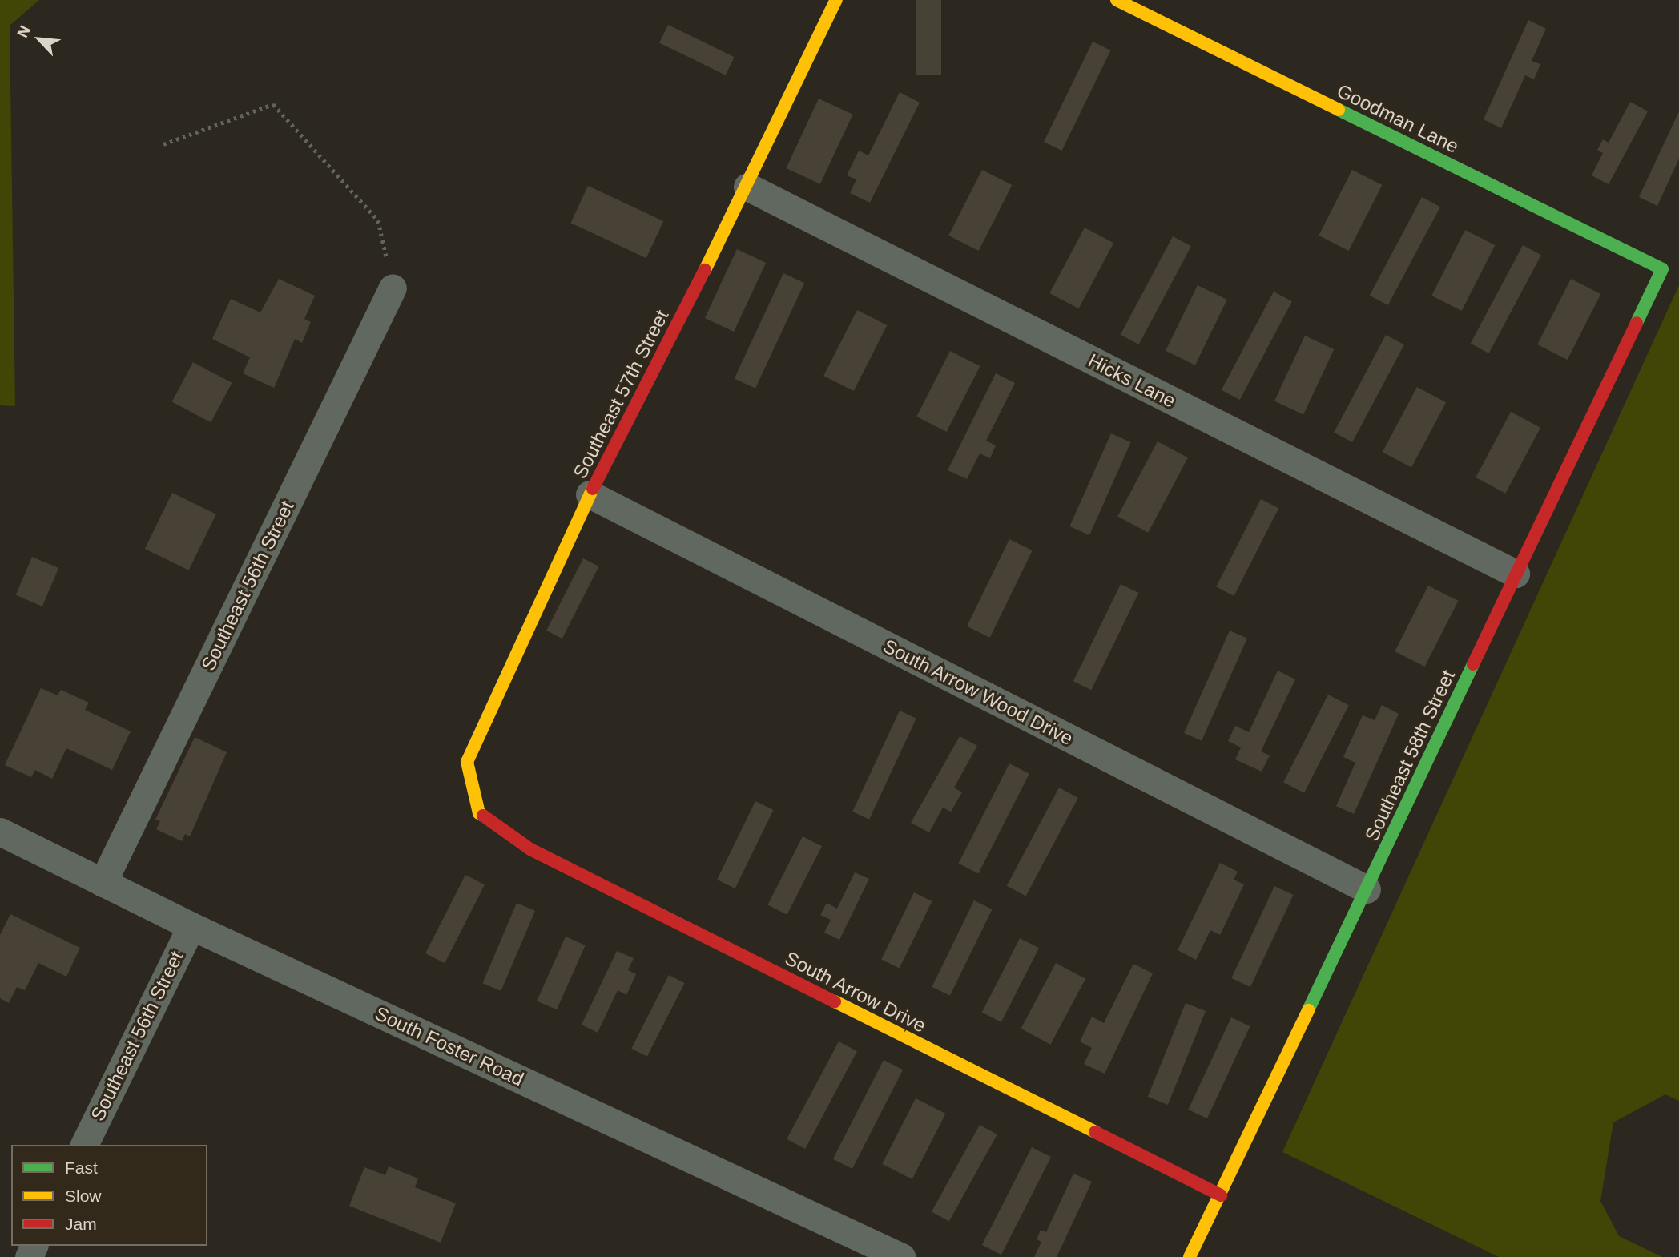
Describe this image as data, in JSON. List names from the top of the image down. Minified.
{"streets":{"street":["Goodman Lane","Hicks Lane","Southeast 57th Street","Southeast 56th Street","South Arrow Wood Drive","Southeast 58th Street","South Arrow Drive","South Foster Road"]},"crossings":[["Goodman Lane","Southeast 58th Street"],["Hicks Lane","Southeast 57th Street"],["Hicks Lane","Southeast 58th Street"],["Southeast 57th Street","South Arrow Wood Drive"],["Southeast 57th Street","South Arrow Drive"],["Southeast 56th Street","South Foster Road"],["South Arrow Wood Drive","Southeast 58th Street"],["Southeast 58th Street","South Arrow Drive"]],"legend":["Fast","Slow","Jam"],"north":"top left"}
